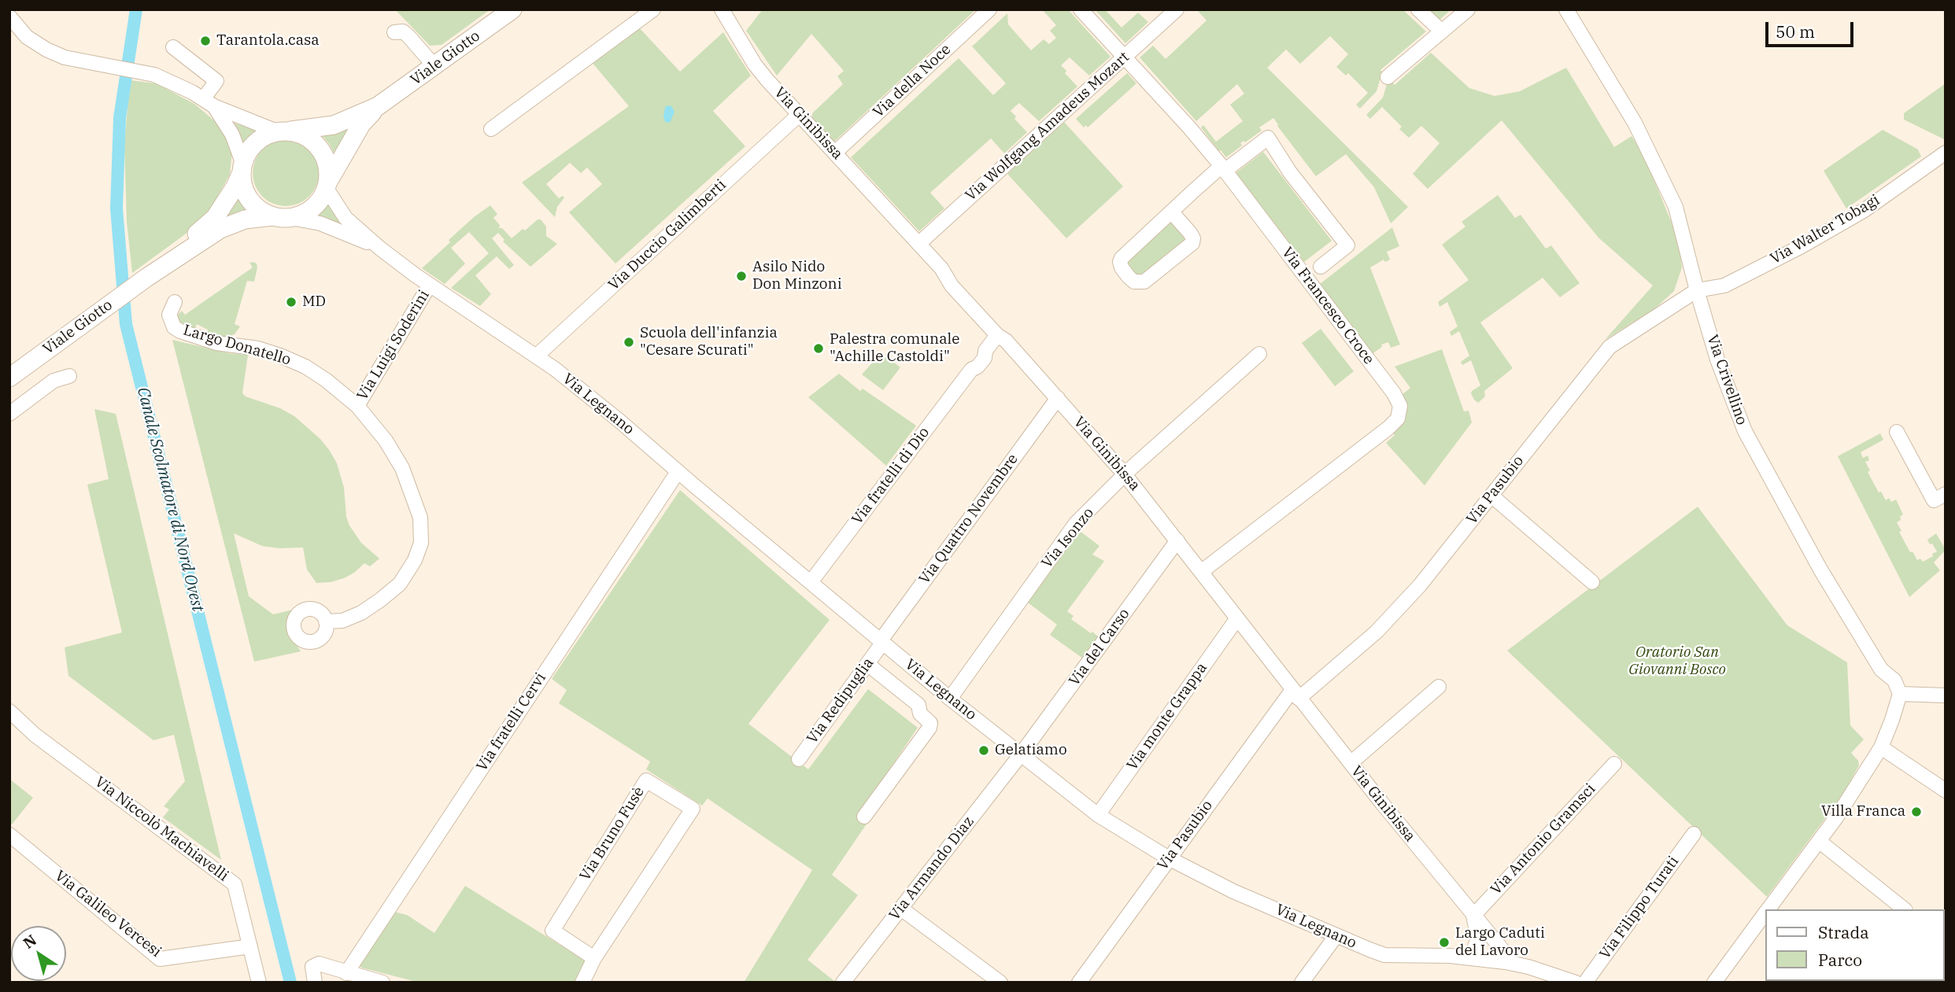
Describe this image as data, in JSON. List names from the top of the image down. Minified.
{"streets":{"main road":["Viale Giotto"],"street":["Via della Noce","Via Ginibissa","Via Wolfgang Amadeus Mozart","Via Walter Tobagi","Via Duccio Galimberti","Via Francesco Croce","Largo Donatello","Via Luigi Soderini","Via Crivellino","Via Legnano","Via fratelli di Dio","Via Pasubio","Via Quattro Novembre","Via Isonzo","Via del Carso","Via Redipuglia","Via monte Grappa","Via fratelli Cervi","Via Niccolò Machiavelli","Via Bruno Fusè","Via Antonio Gramsci","Via Armando Diaz","Via Filippo Turati","Via Galileo Vercesi"]},"crossings":[["Viale Giotto","Via Legnano"],["Via della Noce","Via Ginibissa"],["Via Ginibissa","Via Wolfgang Amadeus Mozart"],["Via Ginibissa","Via Duccio Galimberti"],["Via Ginibissa","Via Francesco Croce"],["Via Ginibissa","Via Legnano"],["Via Ginibissa","Via fratelli di Dio"],["Via Ginibissa","Via Pasubio"],["Via Ginibissa","Via Quattro Novembre"],["Via Ginibissa","Via Isonzo"],["Via Ginibissa","Via del Carso"],["Via Ginibissa","Via monte Grappa"],["Via Ginibissa","Via Antonio Gramsci"],["Via Wolfgang Amadeus Mozart","Via Francesco Croce"],["Via Walter Tobagi","Via Crivellino"],["Via Walter Tobagi","Via Pasubio"],["Via Duccio Galimberti","Via Legnano"],["Largo Donatello","Via Luigi Soderini"],["Via Luigi Soderini","Via Legnano"],["Via Crivellino","Via Pasubio"],["Via Legnano","Via fratelli di Dio"],["Via Legnano","Via Pasubio"],["Via Legnano","Via Quattro Novembre"],["Via Legnano","Via Isonzo"],["Via Legnano","Via del Carso"],["Via Legnano","Via Redipuglia"],["Via Legnano","Via monte Grappa"],["Via Legnano","Via fratelli Cervi"],["Via Legnano","Via Armando Diaz"],["Via Quattro Novembre","Via Redipuglia"],["Via del Carso","Via Armando Diaz"],["Via Niccolò Machiavelli","Via Galileo Vercesi"]],"water":["Canale Scolmatore di Nord Ovest"],"parks":["Oratorio San Giovanni Bosco"],"places":["Tarantola.casa","Asilo Nido Don Minzoni","MD","Scuola dell'infanzia \"Cesare Scurati\"","Palestra comunale \"Achille Castoldi\"","Gelatiamo","Villa Franca","Largo Caduti del Lavoro"],"legend":["Strada","Parco"],"scale_bar":"50 m","north":"top left"}
